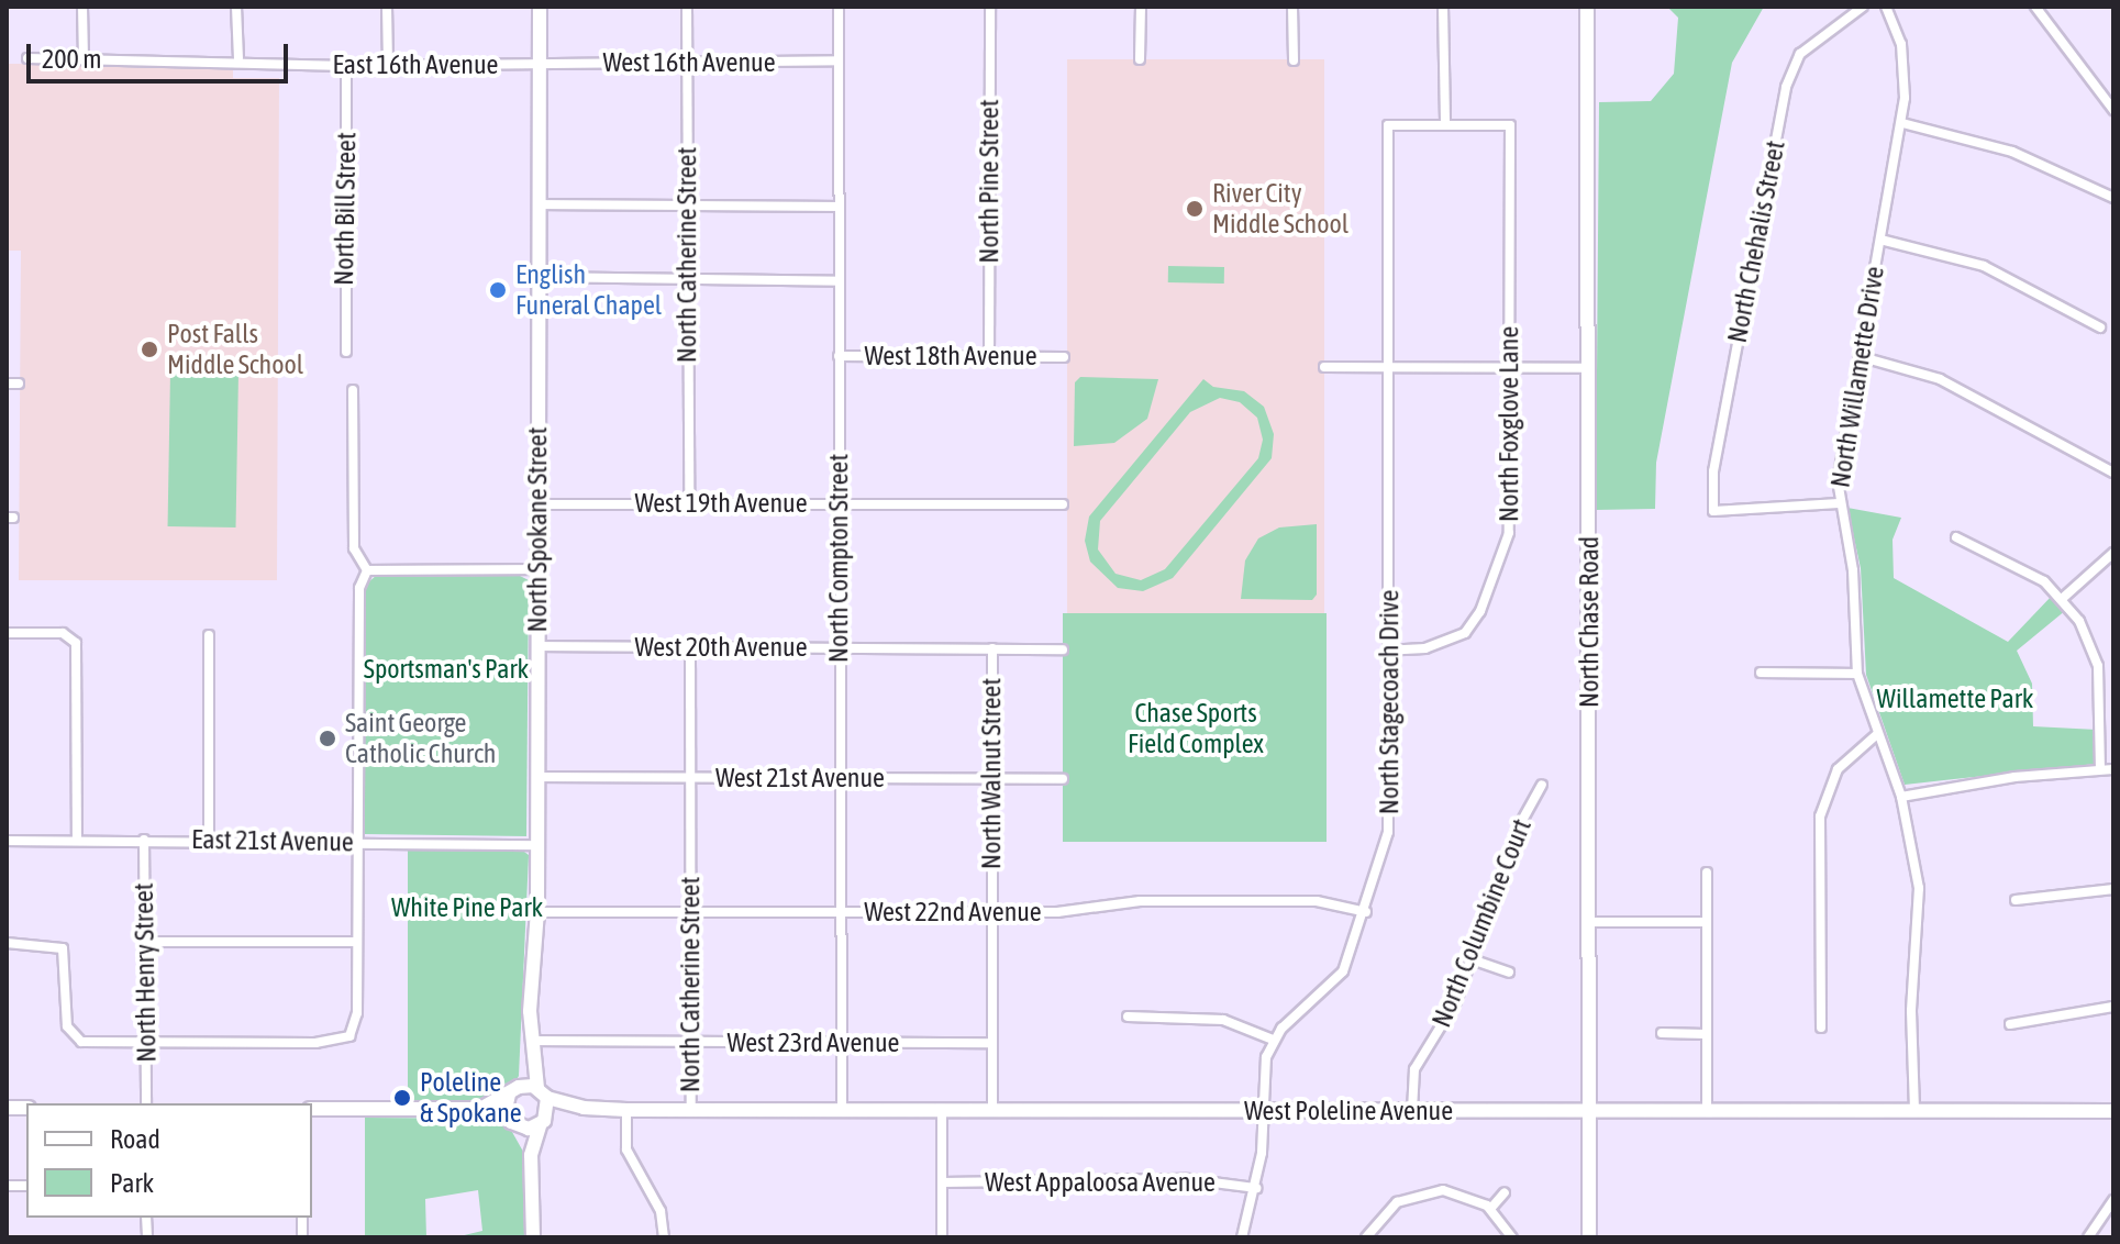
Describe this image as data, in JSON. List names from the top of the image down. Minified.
{"streets":{"street":["West 16th Avenue","East 16th Avenue","North Pine Street","North Bill Street","North Chehalis Street","North Catherine Street","West 18th Avenue","North Willamette Drive","North Foxglove Lane","West 19th Avenue","North Spokane Street","North Compton Street","North Chase Road","West 20th Avenue","North Stagecoach Drive","North Walnut Street","West 21st Avenue","East 21st Avenue","West 22nd Avenue","North Columbine Court","North Henry Street","West 23rd Avenue","West Poleline Avenue","West Appaloosa Avenue"]},"crossings":[["West 16th Avenue","East 16th Avenue"],["West 16th Avenue","North Catherine Street"],["West 16th Avenue","North Spokane Street"],["West 16th Avenue","North Compton Street"],["East 16th Avenue","North Bill Street"],["East 16th Avenue","North Spokane Street"],["North Pine Street","West 18th Avenue"],["North Chehalis Street","North Willamette Drive"],["North Catherine Street","West 19th Avenue"],["North Catherine Street","West 20th Avenue"],["North Catherine Street","West 21st Avenue"],["North Catherine Street","West 22nd Avenue"],["North Catherine Street","West 23rd Avenue"],["North Catherine Street","West Poleline Avenue"],["West 18th Avenue","North Compton Street"],["North Willamette Drive","West Poleline Avenue"],["North Foxglove Lane","North Stagecoach Drive"],["West 19th Avenue","North Spokane Street"],["West 19th Avenue","North Compton Street"],["North Spokane Street","West 20th Avenue"],["North Spokane Street","West 21st Avenue"],["North Spokane Street","East 21st Avenue"],["North Spokane Street","West 22nd Avenue"],["North Spokane Street","West 23rd Avenue"],["North Spokane Street","West Poleline Avenue"],["North Compton Street","West 20th Avenue"],["North Compton Street","West 21st Avenue"],["North Compton Street","West 22nd Avenue"],["North Compton Street","West 23rd Avenue"],["North Compton Street","West Poleline Avenue"],["North Chase Road","West Poleline Avenue"],["West 20th Avenue","North Walnut Street"],["North Stagecoach Drive","West 22nd Avenue"],["North Walnut Street","West 21st Avenue"],["North Walnut Street","West 22nd Avenue"],["North Walnut Street","West 23rd Avenue"],["North Walnut Street","West Poleline Avenue"],["East 21st Avenue","North Henry Street"],["North Columbine Court","West Poleline Avenue"]],"parks":["Sportsman's Park","Willamette Park","Chase Sports Field Complex","White Pine Park"],"places":["River City Middle School","English Funeral Chapel","Post Falls Middle School","Saint George Catholic Church","Poleline & Spokane"],"legend":["Road","Park"],"scale_bar":"200 m"}
